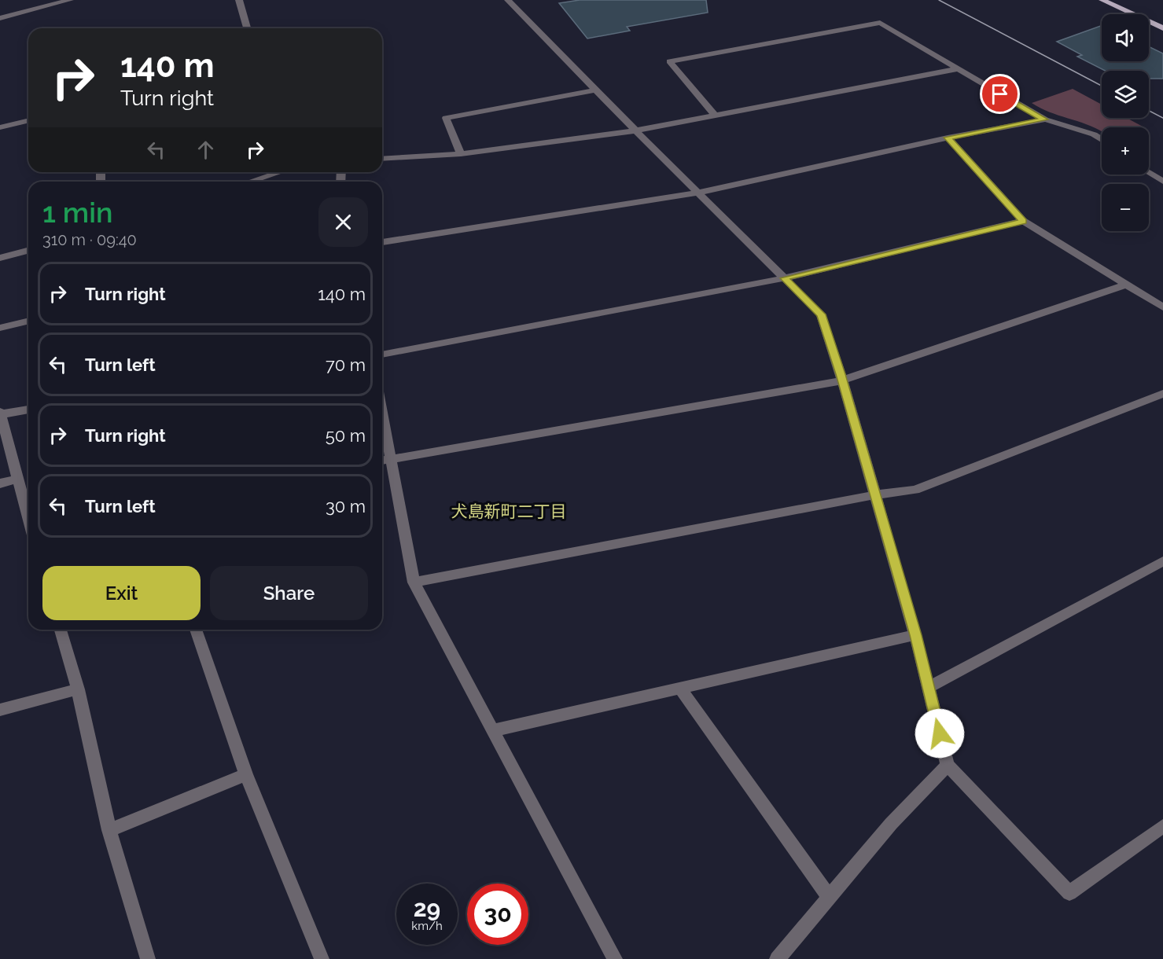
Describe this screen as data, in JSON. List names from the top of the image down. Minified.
{"districts":["犬島新町二丁目"],"page":{"map_buttons":["+","−"],"turn":["140 m","Turn right"],"heading":["1 min","310 m · 09:40"],"list":[{"name":"Turn right","value":"140 m"},{"name":"Turn left","value":"70 m"},{"name":"Turn right","value":"50 m"},{"name":"Turn left","value":"30 m"}],"buttons":["Exit","Share"],"speed":"29 km/h","limit":"30"}}
